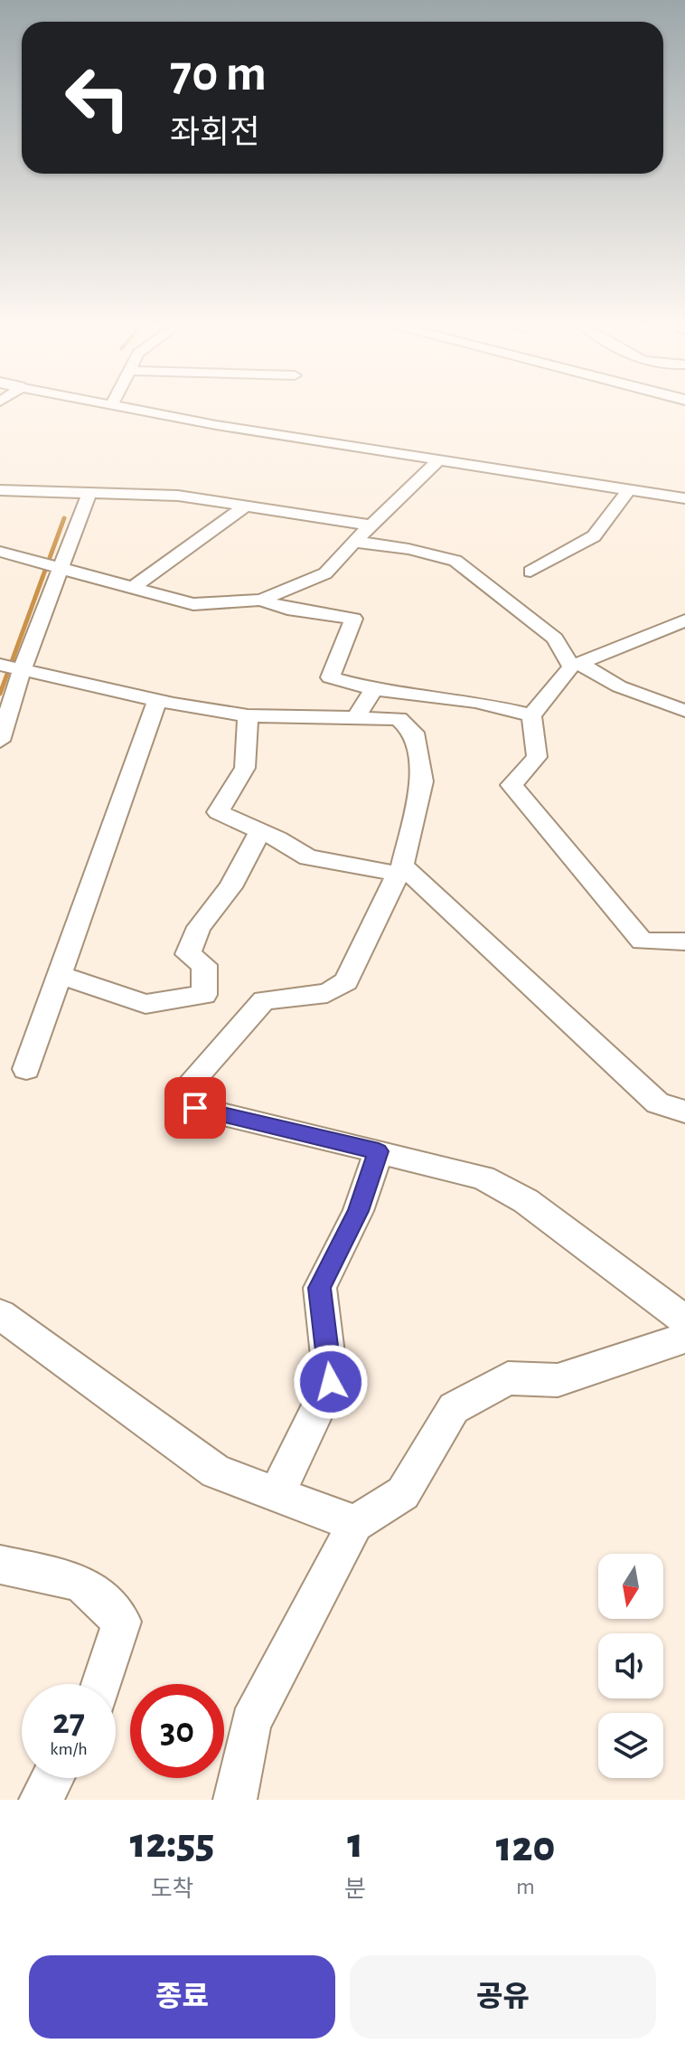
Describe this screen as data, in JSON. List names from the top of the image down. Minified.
{"north":"bottom","page":{"turn":["70 m","좌회전"],"speed":"27 km/h","limit":"30","eta":["12:55","도착","1","분","120","m"],"buttons":["종료","공유"]}}
